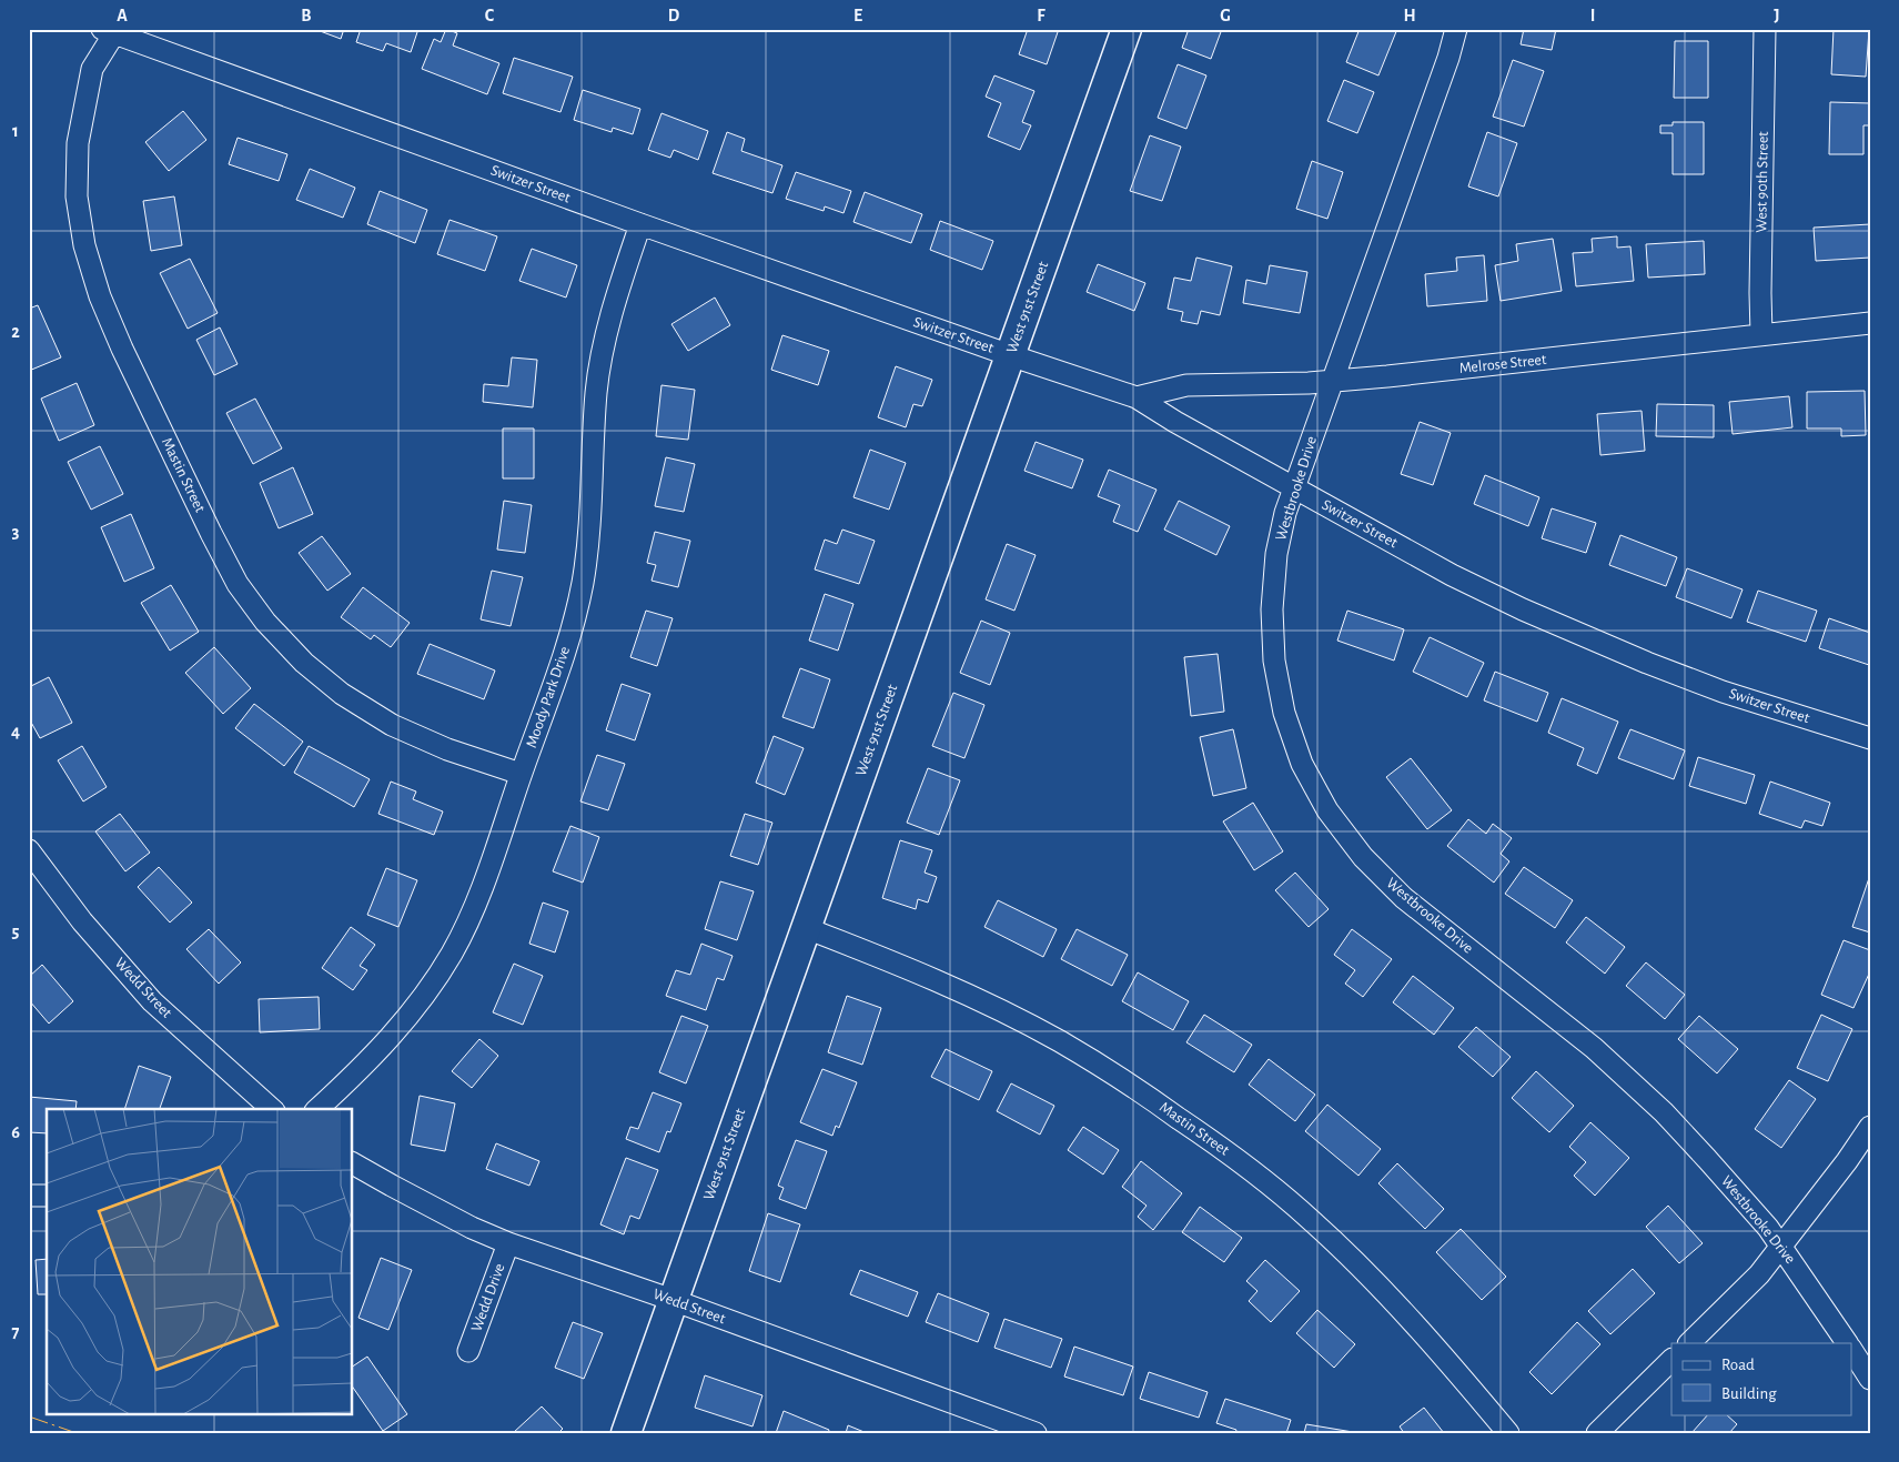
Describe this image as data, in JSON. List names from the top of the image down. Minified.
{"streets":{"street":["West 90th Street","Switzer Street","West 91st Street","Melrose Street","Mastin Street","Westbrooke Drive","Moody Park Drive","Wedd Street","Wedd Drive"]},"crossings":[["West 90th Street","Melrose Street"],["Switzer Street","West 91st Street"],["Switzer Street","Melrose Street"],["Switzer Street","Mastin Street"],["Switzer Street","Westbrooke Drive"],["Switzer Street","Moody Park Drive"],["West 91st Street","Mastin Street"],["West 91st Street","Wedd Street"],["Melrose Street","Westbrooke Drive"],["Mastin Street","Moody Park Drive"],["Wedd Street","Wedd Drive"]],"legend":["Road","Building"],"grid":{"columns":["A","B","C","D","E","F","G","H","I","J"],"rows":["1","2","3","4","5","6","7"]}}
